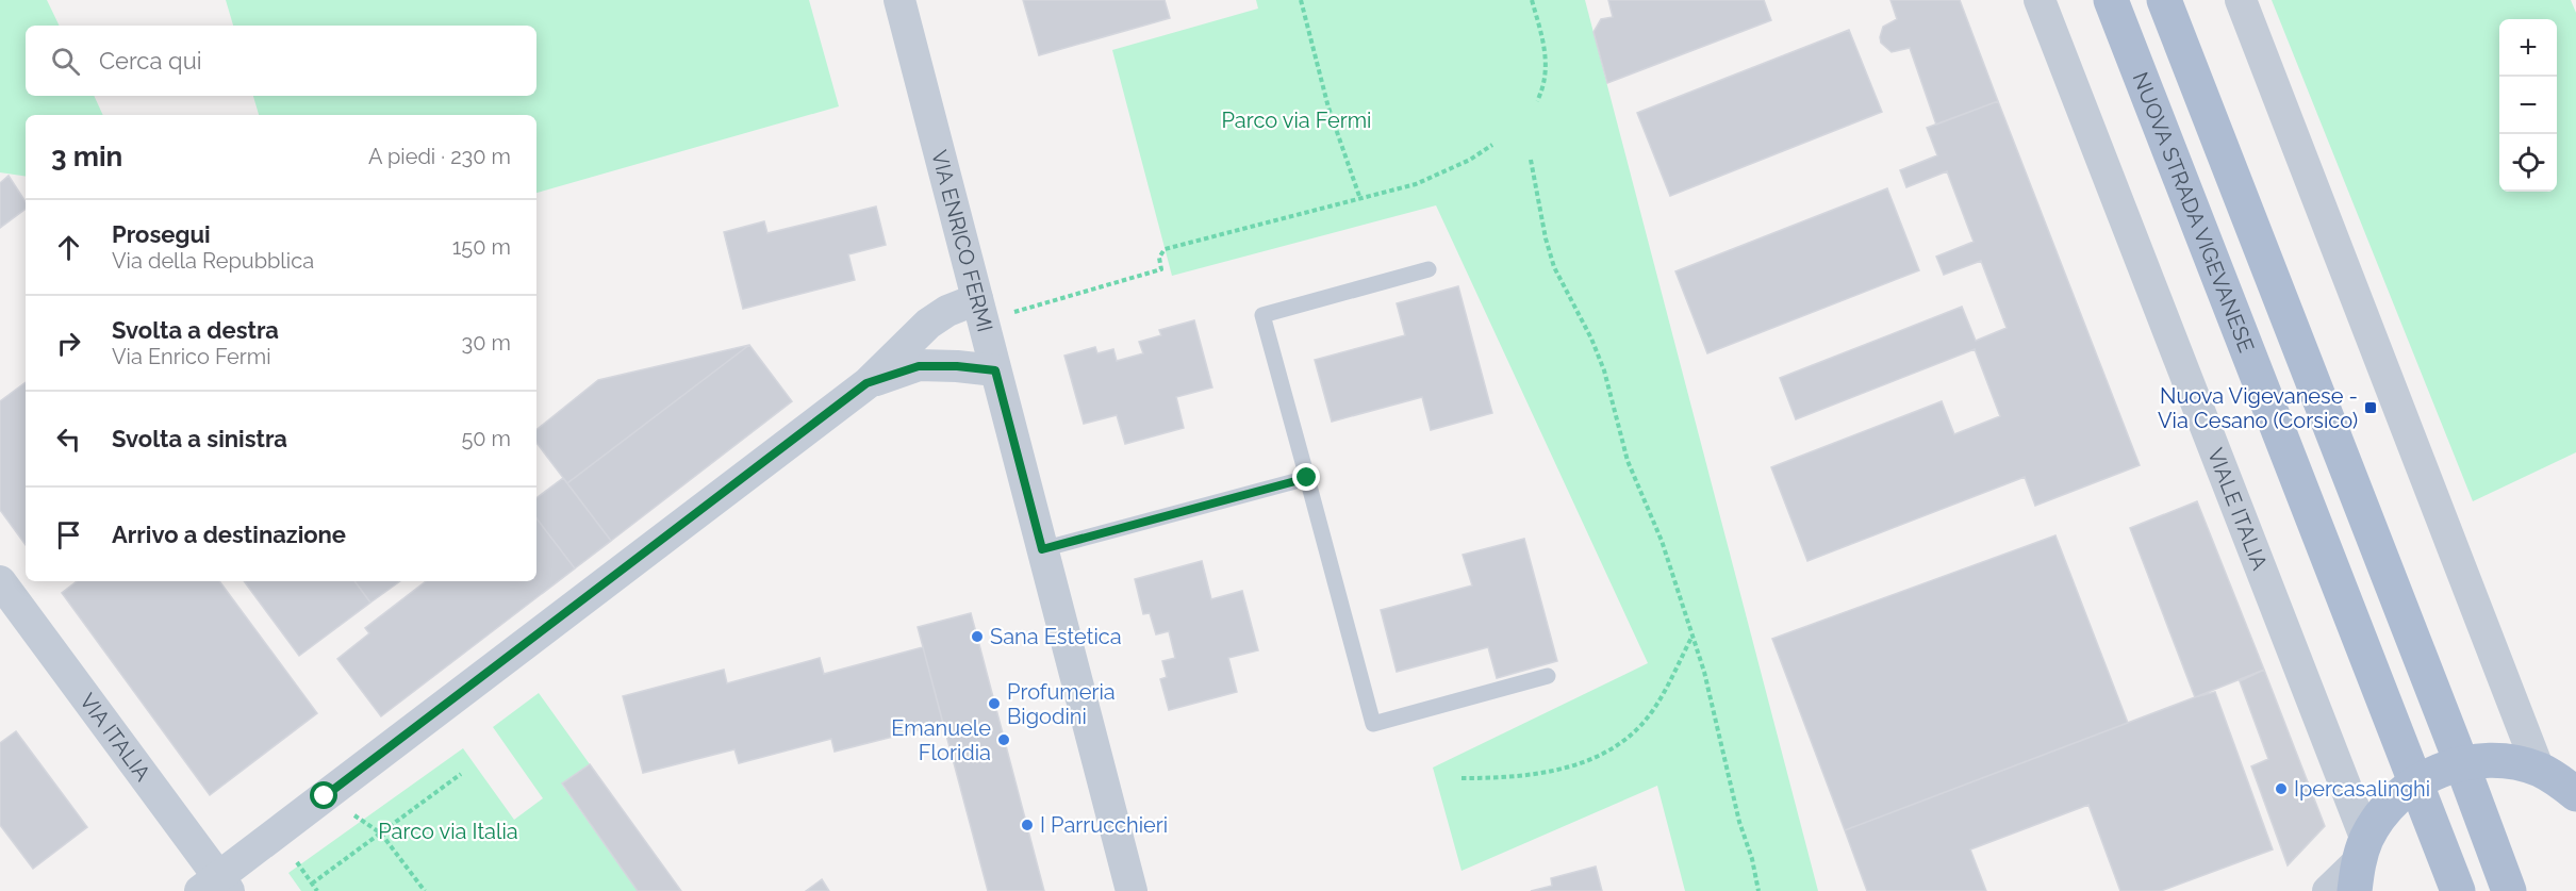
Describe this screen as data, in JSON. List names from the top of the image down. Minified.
{"streets":{"main road":["NUOVA STRADA VIGEVANESE"],"street":["VIA ENRICO FERMI","VIALE ITALIA","VIA ITALIA"]},"parks":["Parco via Fermi","Parco via Italia"],"places":{"transit":["Nuova Vigevanese - Via Cesano (Corsico)"],"other":["Sana Estetica","Profumeria Bigodini","Emanuele Floridia","Ipercasalinghi","I Parrucchieri"]},"page":{"map_buttons":["+","−"],"search":"Cerca qui","heading":["3 min","A piedi · 230 m"],"list":[["Prosegui","Via della Repubblica","150 m"],["Svolta a destra","Via Enrico Fermi","30 m"],["Svolta a sinistra","50 m"],"Arrivo a destinazione"]}}
